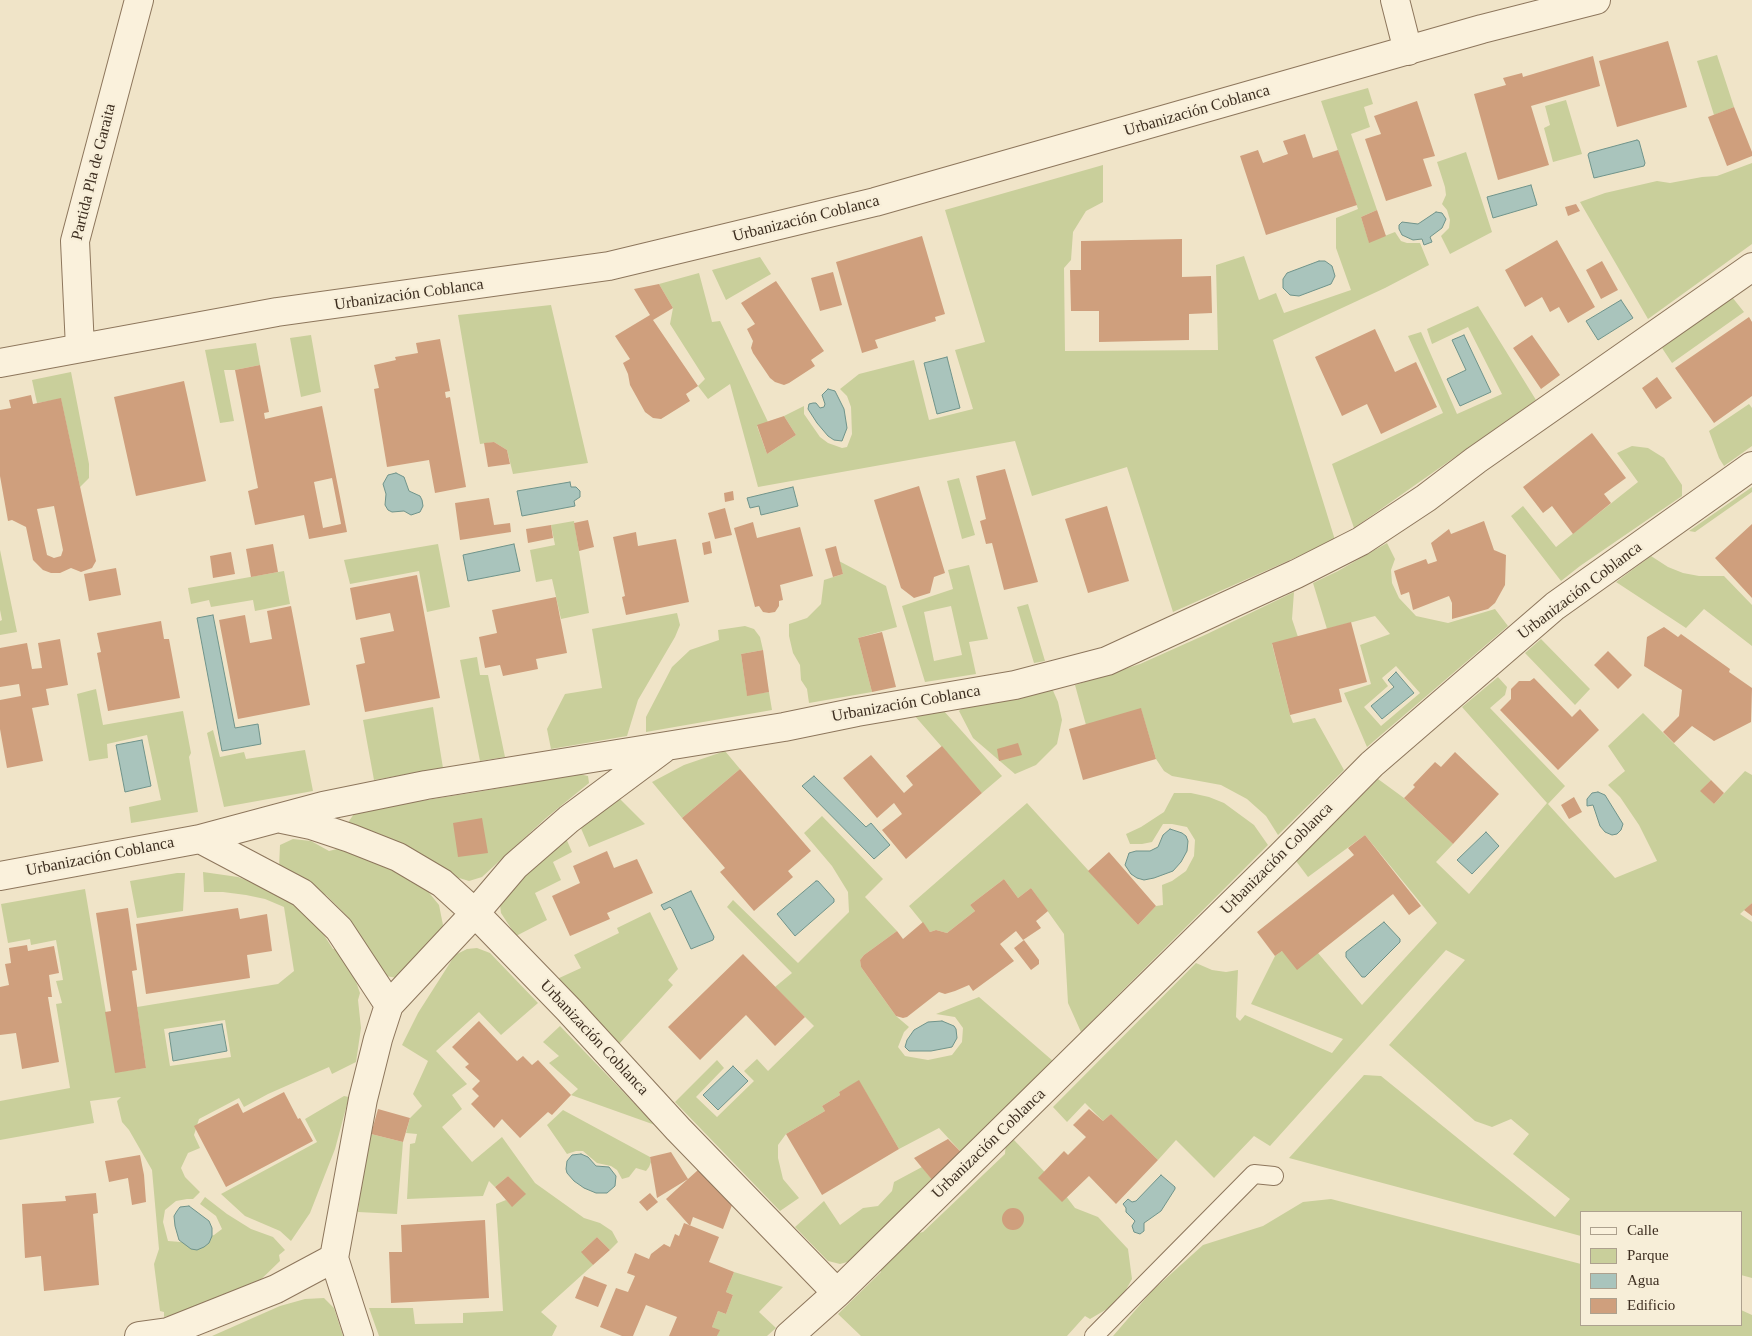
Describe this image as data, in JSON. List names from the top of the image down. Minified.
{"streets":{"street":["Urbanización Coblanca","Partida Pla de Garaita"]},"crossings":[["Urbanización Coblanca","Partida Pla de Garaita"]],"legend":["Calle","Parque","Agua","Edificio"]}
